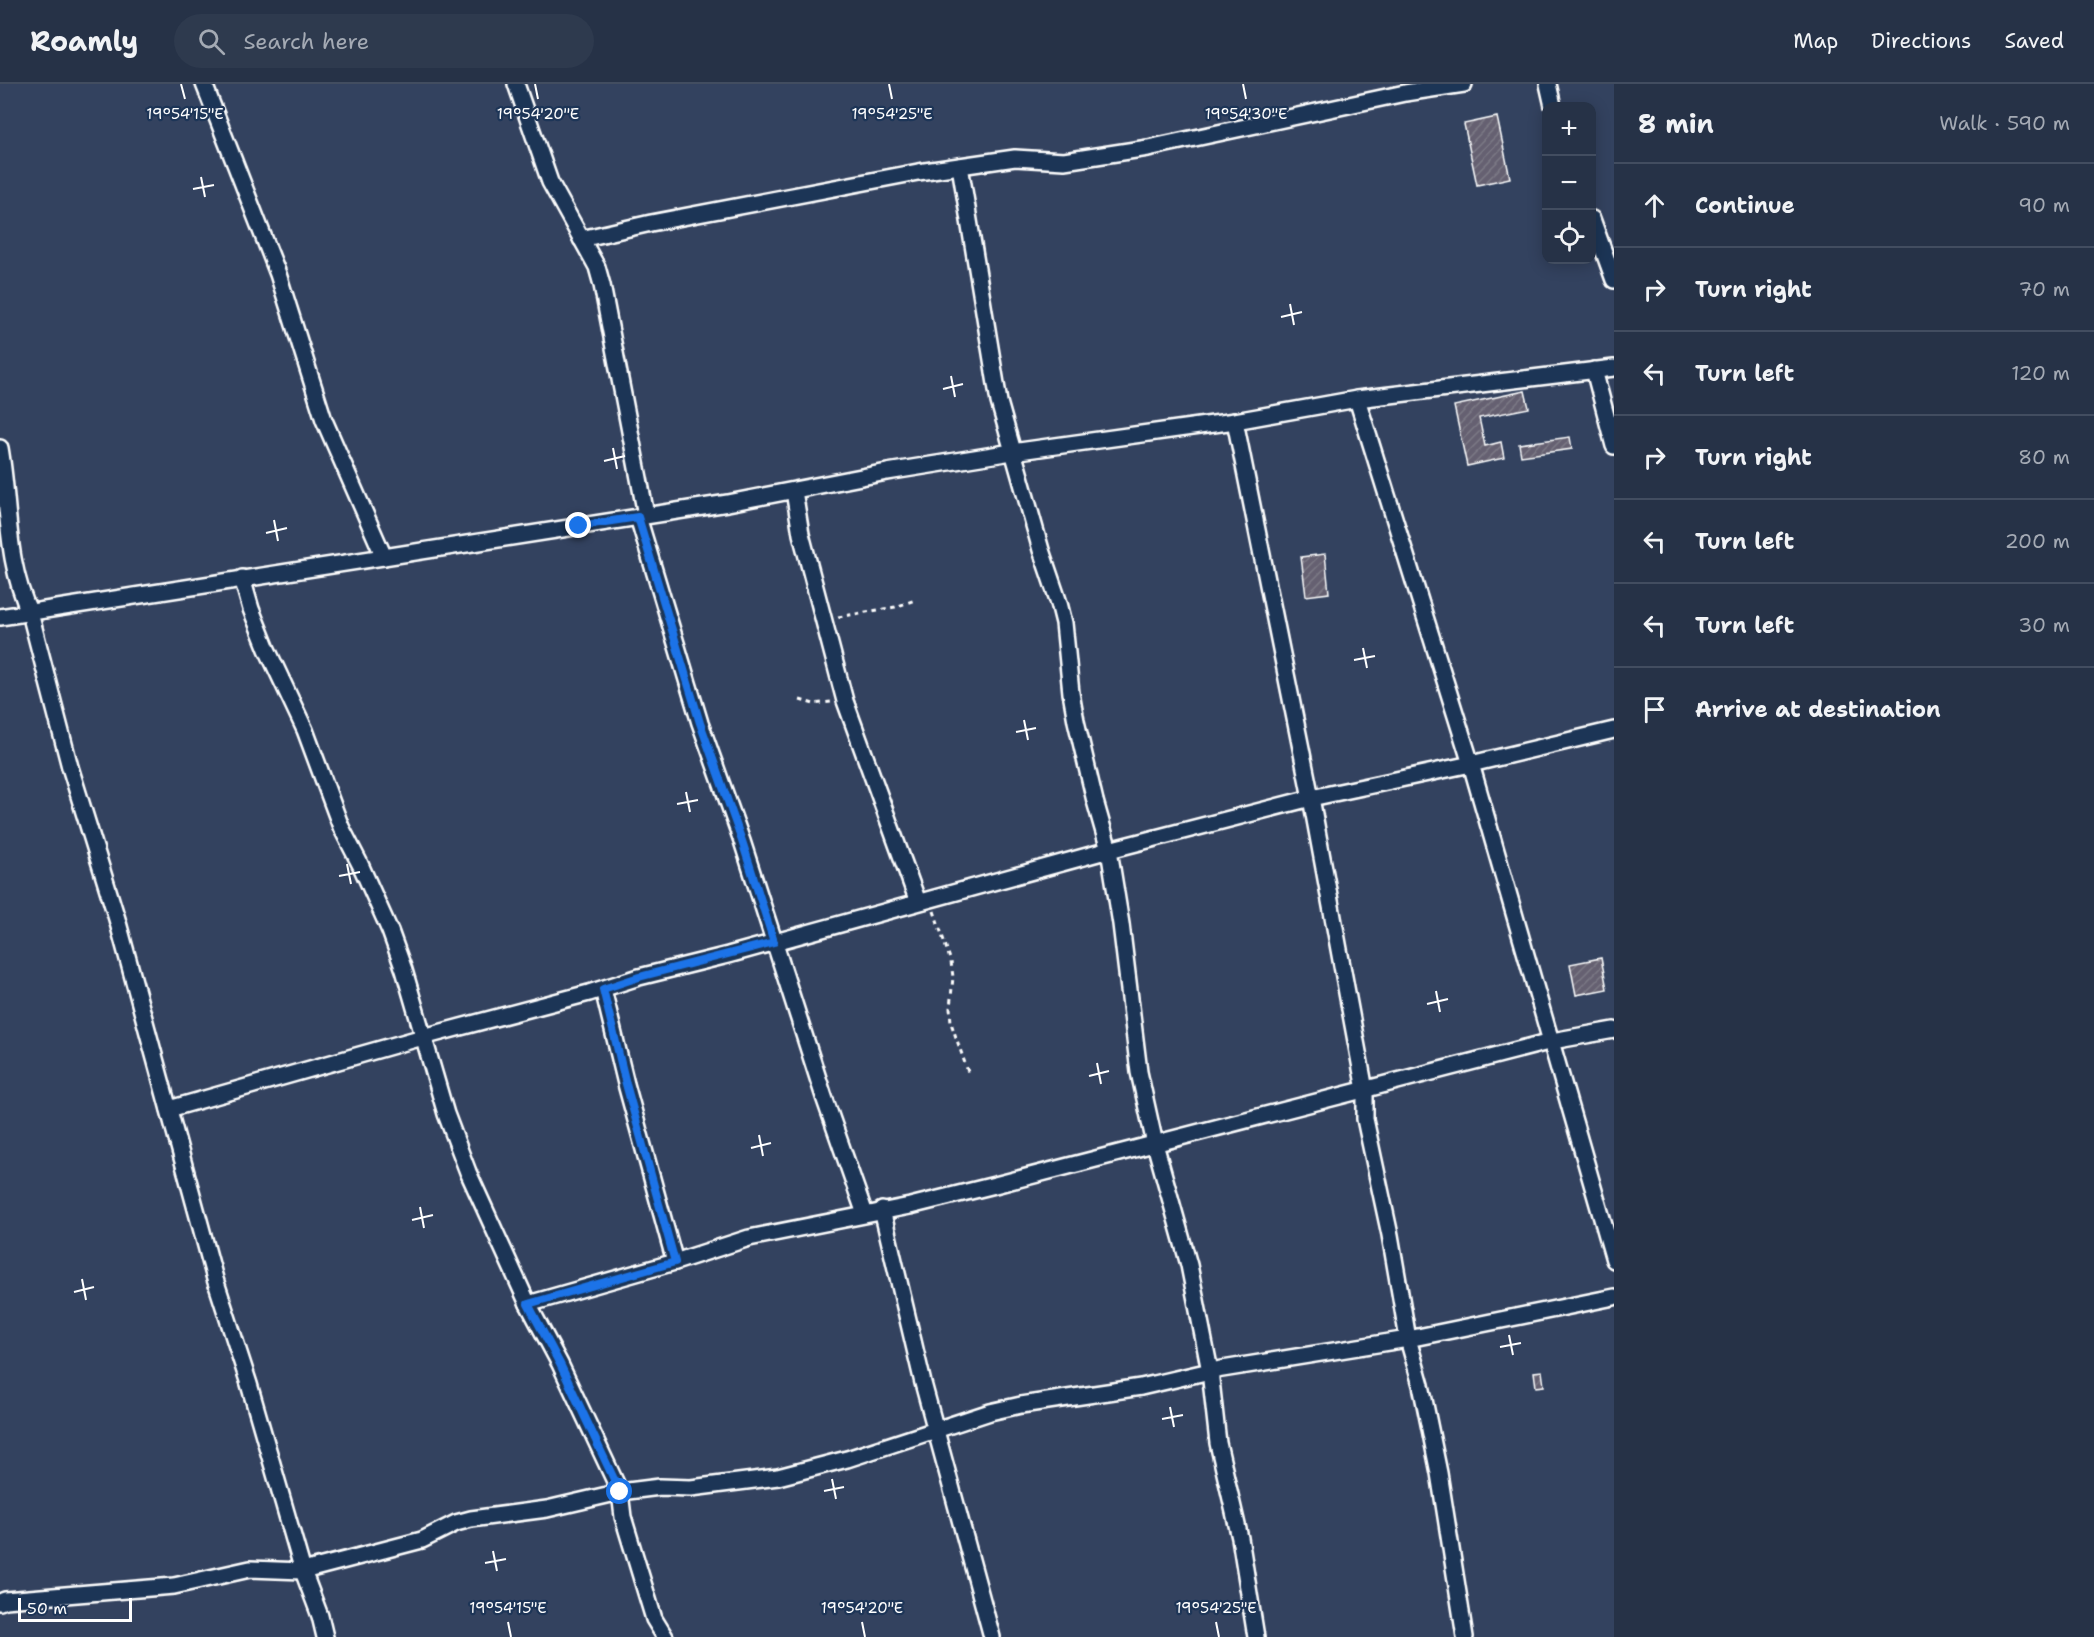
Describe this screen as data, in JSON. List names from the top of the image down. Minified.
{"scale_bar":"50 m","page":{"header":"Roamly","search":"Search here","nav":["Map","Directions","Saved"],"heading":["8 min","Walk · 590 m"],"map_buttons":["+","−"],"list":[["Continue","90 m"],["Turn right","70 m"],["Turn left","120 m"],["Turn right","80 m"],["Turn left","200 m"],["Turn left","30 m"],"Arrive at destination"],"scale":"50 m"},"coordinates":["19°54'15\"E","19°54'20\"E","19°54'25\"E","19°54'30\"E"]}
